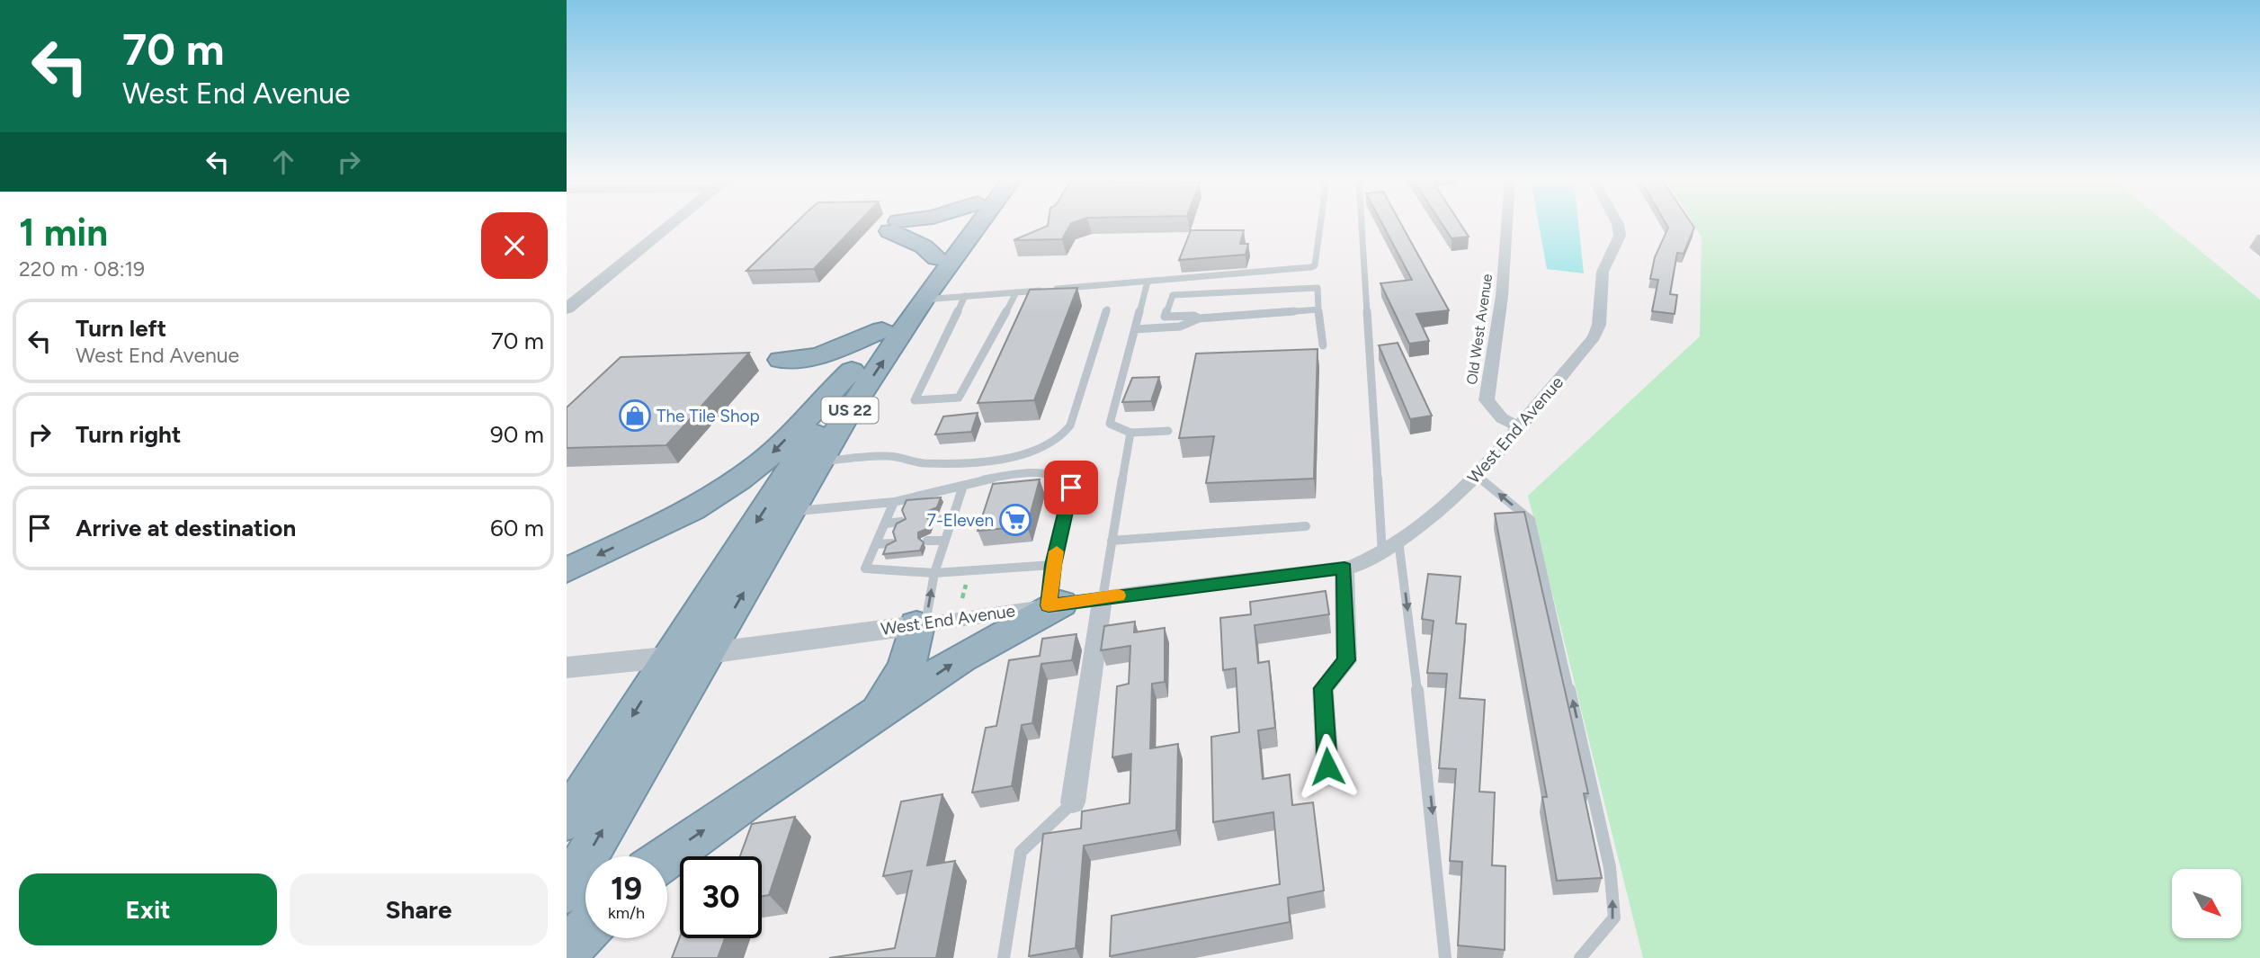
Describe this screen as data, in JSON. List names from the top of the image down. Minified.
{"streets":{"highway":["US 22"],"street":["Old West Avenue","West End Avenue"]},"crossings":[["Old West Avenue","West End Avenue"],["US 22","West End Avenue"]],"places":{"shop":["The Tile Shop"],"supermarket":["7-Eleven"]},"north":"bottom right","page":{"turn":["70 m","West End Avenue"],"heading":["1 min","220 m · 08:19"],"list":[{"name":"Turn left","note":"West End Avenue","value":"70 m"},{"name":"Turn right","value":"90 m"},{"name":"Arrive at destination","value":"60 m"}],"speed":"19 km/h","limit":"30","buttons":["Exit","Share"]}}
